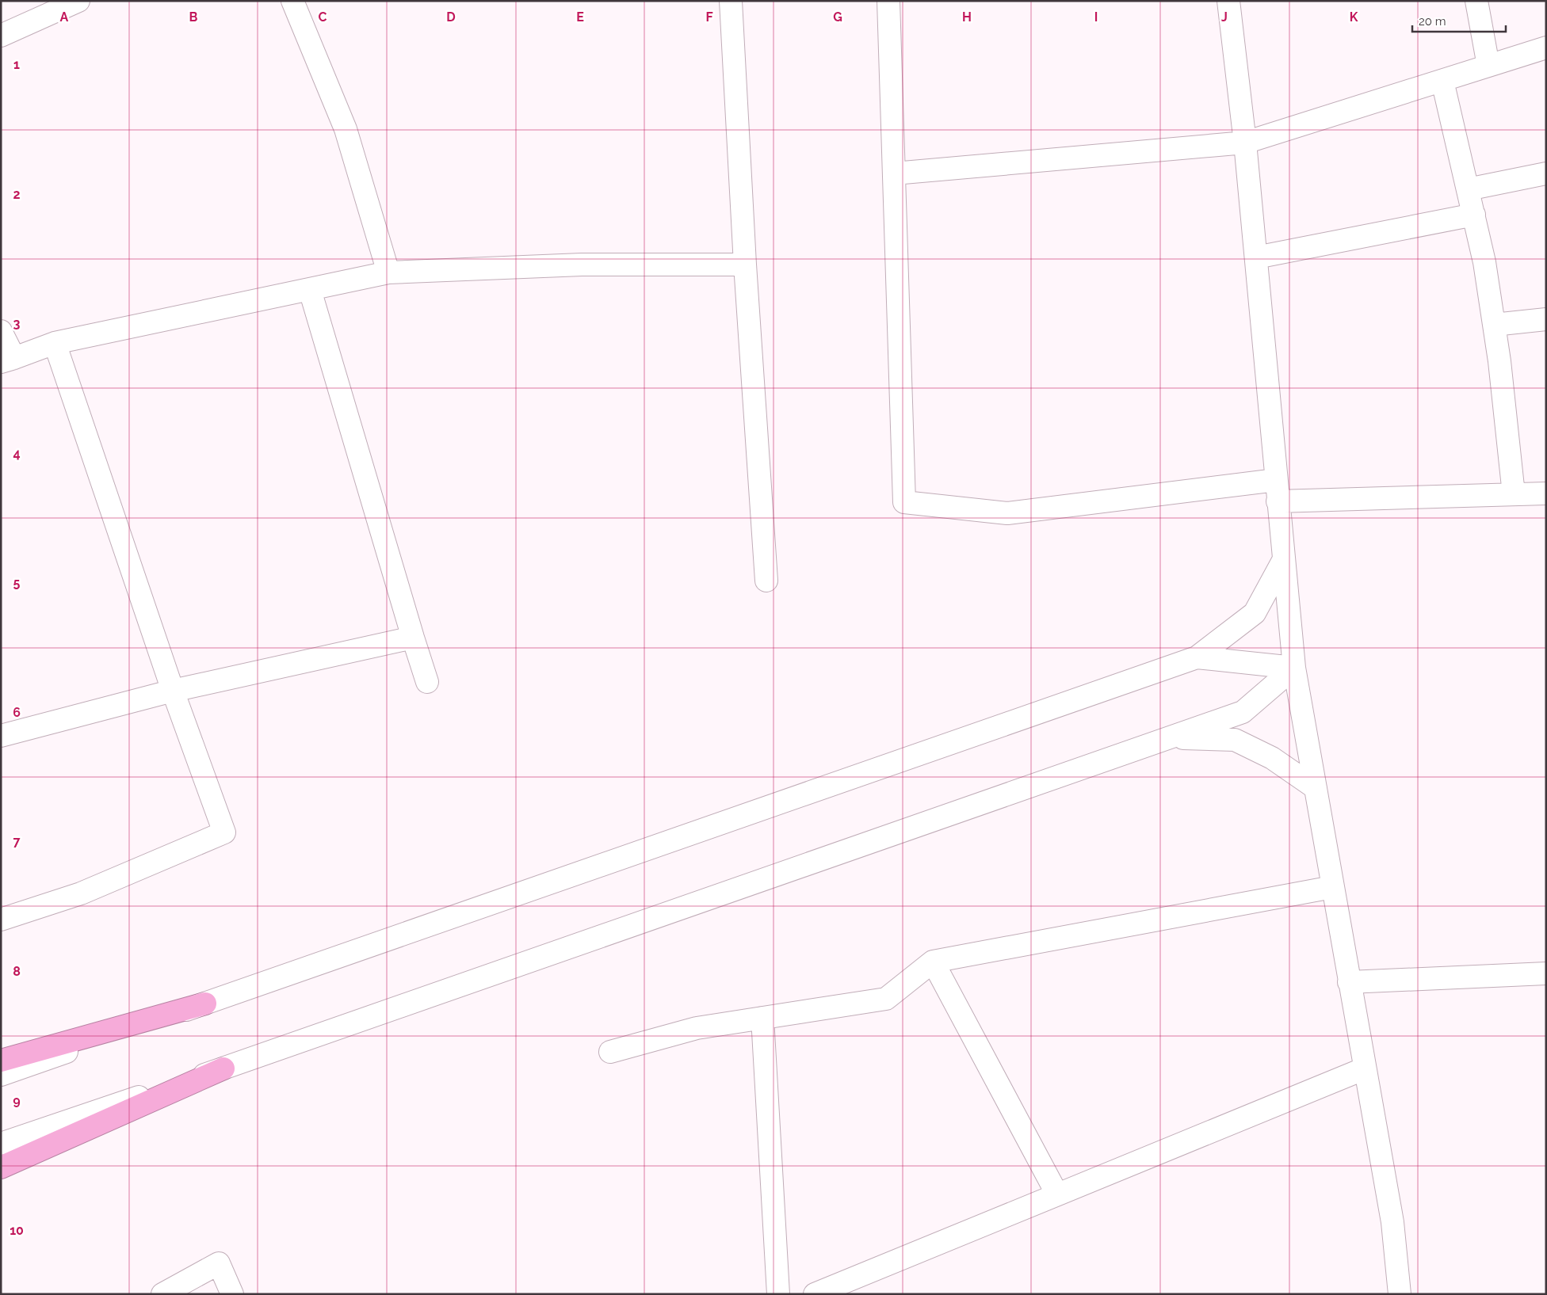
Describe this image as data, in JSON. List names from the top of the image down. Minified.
{"scale_bar":"20 m","grid":{"columns":["A","B","C","D","E","F","G","H","I","J","K"],"rows":["1","2","3","4","5","6","7","8","9","10"]}}
